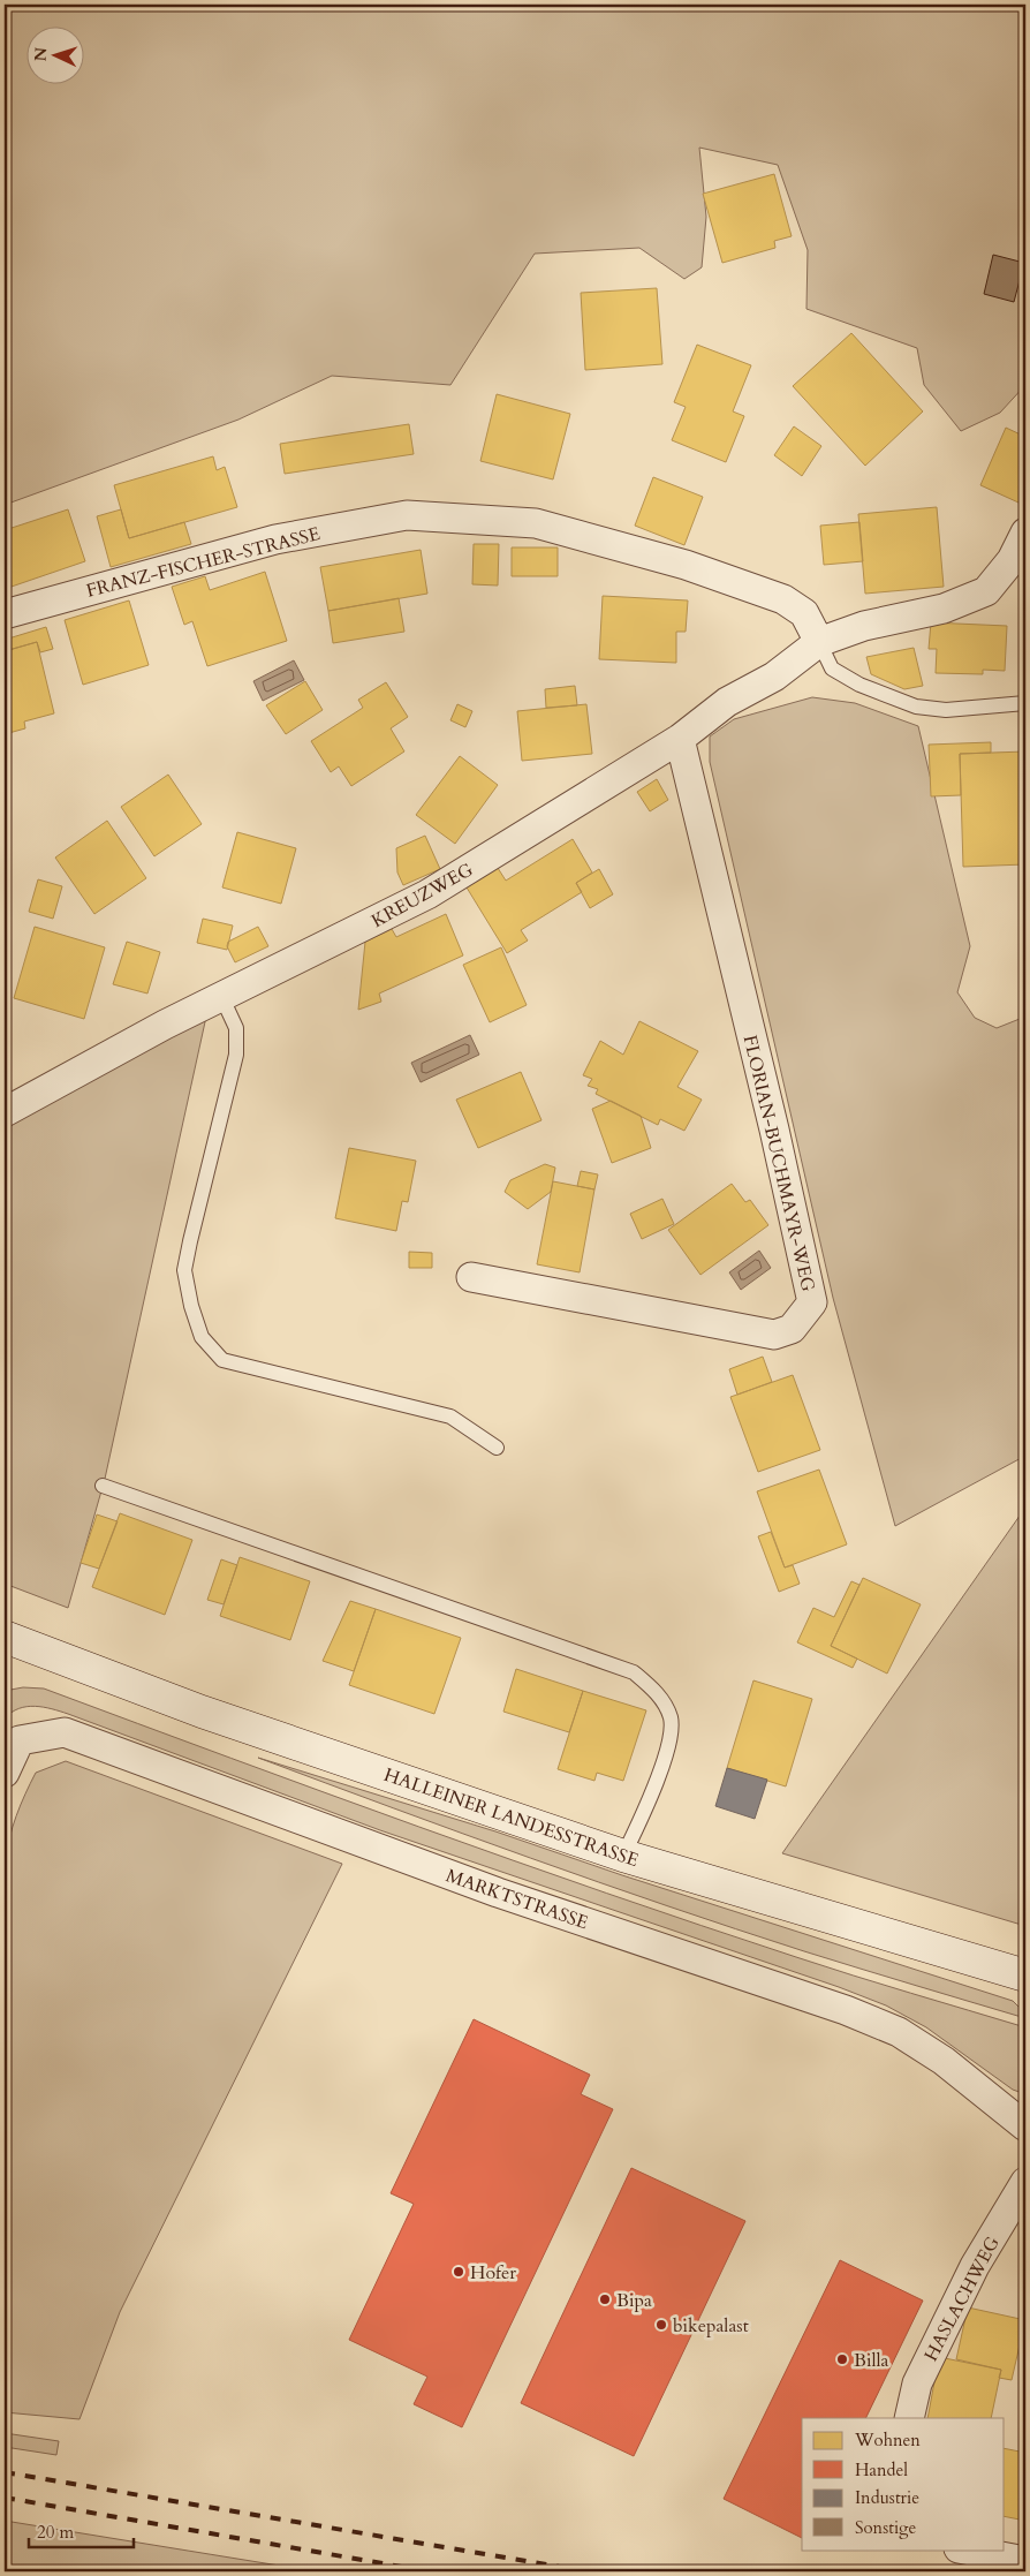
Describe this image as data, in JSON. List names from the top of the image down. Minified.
{"streets":{"main road":["HALLEINER LANDESSTRASSE"],"street":["FRANZ-FISCHER-STRASSE","KREUZWEG","FLORIAN-BUCHMAYR-WEG","MARKTSTRASSE","HASLACHWEG"]},"crossings":[["FRANZ-FISCHER-STRASSE","KREUZWEG"],["KREUZWEG","FLORIAN-BUCHMAYR-WEG"]],"places":["Hofer","Bipa","bikepalast","Billa"],"legend":["Wohnen","Handel","Industrie","Sonstige"],"scale_bar":"20 m","north":"left"}
